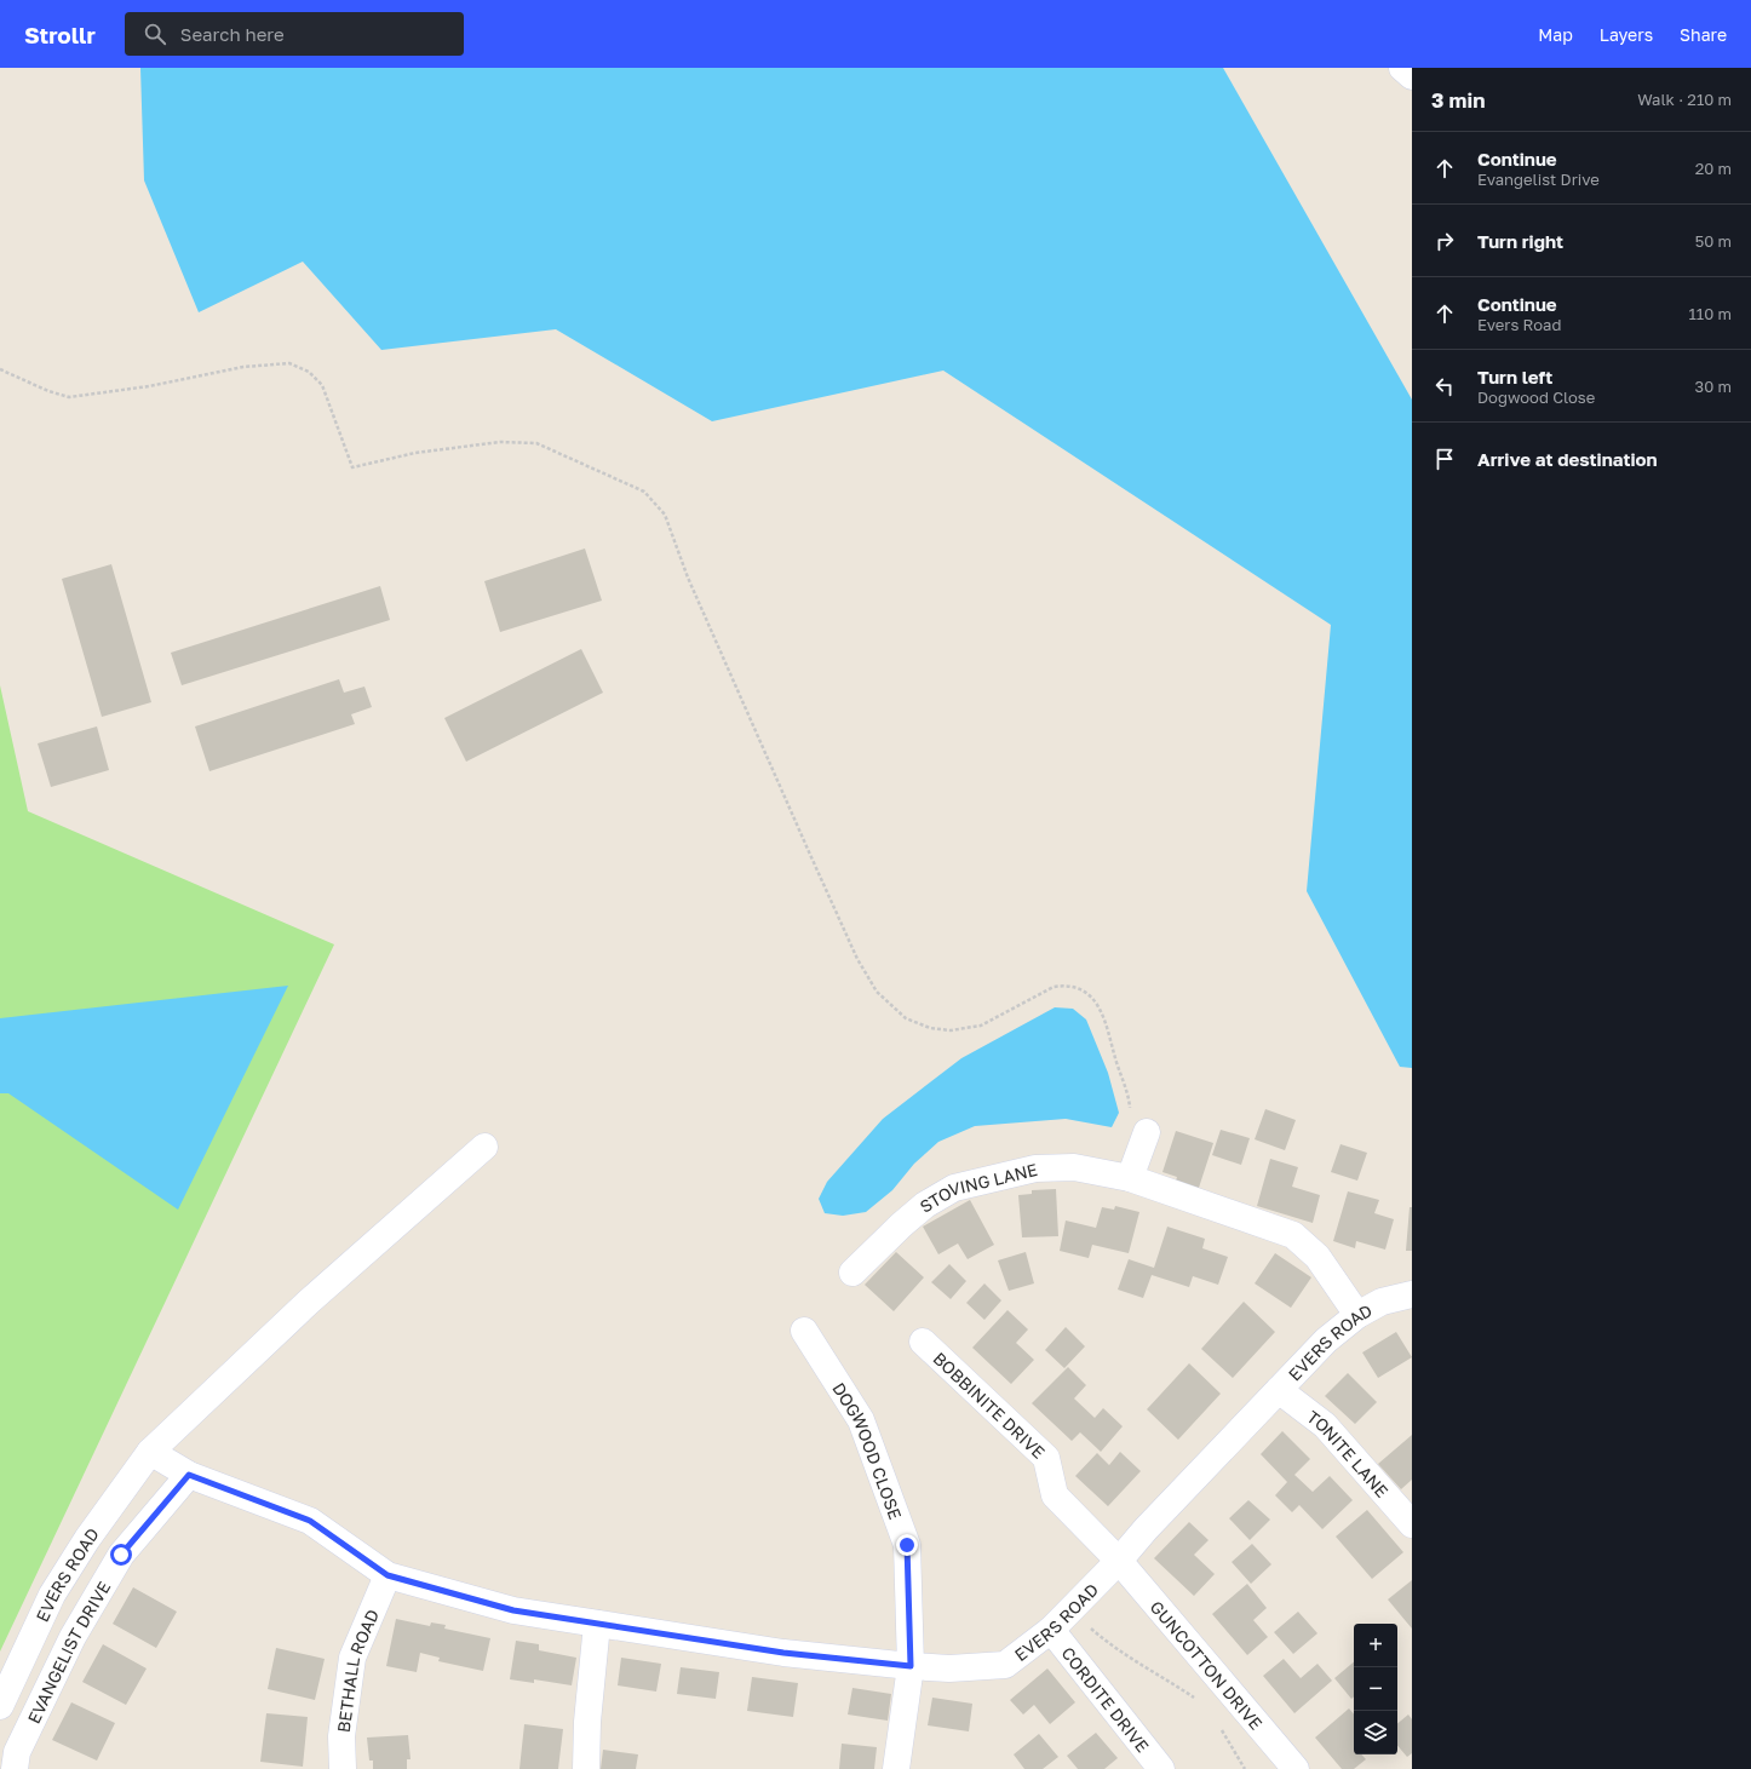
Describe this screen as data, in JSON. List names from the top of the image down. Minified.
{"streets":{"street":["STOVING LANE","EVERS ROAD","BOBBINITE DRIVE","DOGWOOD CLOSE","TONITE LANE","EVANGELIST DRIVE","GUNCOTTON DRIVE","BETHALL ROAD","CORDITE DRIVE"]},"crossings":[["STOVING LANE","EVERS ROAD"],["EVERS ROAD","BOBBINITE DRIVE"],["EVERS ROAD","DOGWOOD CLOSE"],["EVERS ROAD","TONITE LANE"],["EVERS ROAD","EVANGELIST DRIVE"],["EVERS ROAD","GUNCOTTON DRIVE"],["EVERS ROAD","BETHALL ROAD"],["EVERS ROAD","CORDITE DRIVE"],["BOBBINITE DRIVE","GUNCOTTON DRIVE"]],"page":{"header":"Strollr","search":"Search here","nav":["Map","Layers","Share"],"heading":["3 min","Walk · 210 m"],"list":[["Continue","Evangelist Drive","20 m"],["Turn right","50 m"],["Continue","Evers Road","110 m"],["Turn left","Dogwood Close","30 m"],"Arrive at destination"],"map_buttons":["+","−"]}}
